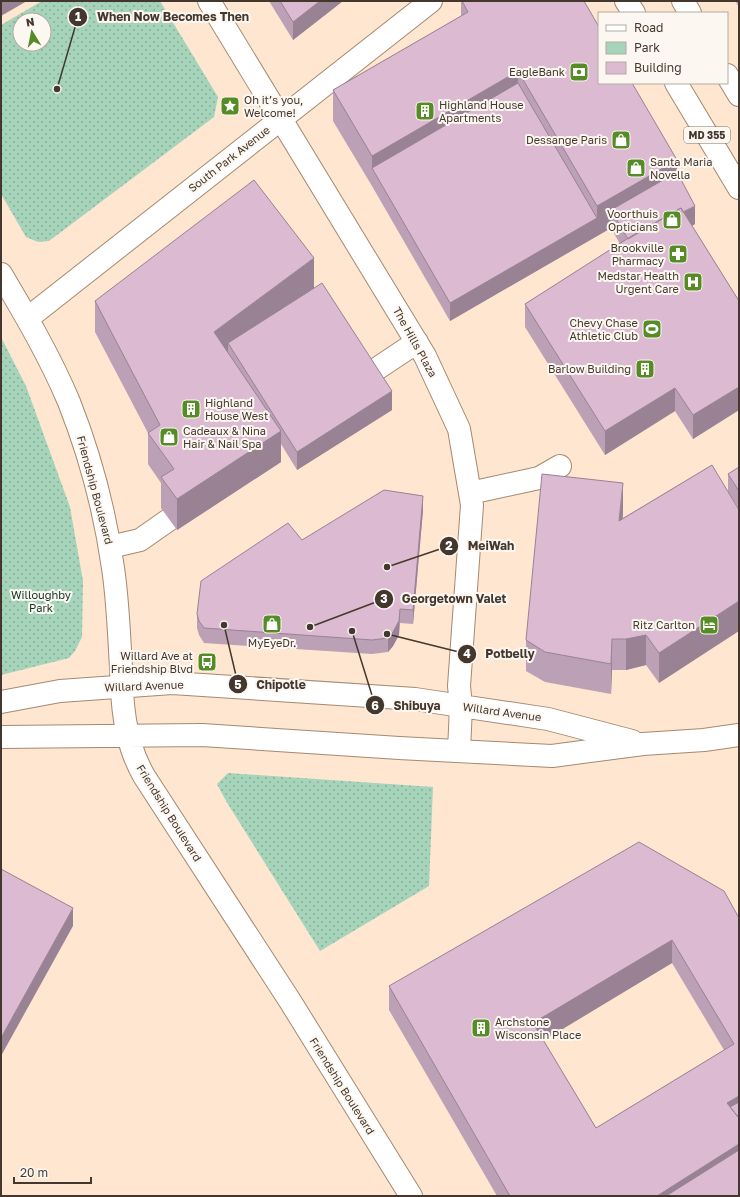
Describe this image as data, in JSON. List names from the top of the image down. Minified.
{"streets":{"street":["MD 355","South Park Avenue","The Hills Plaza","Friendship Boulevard","Willard Avenue"]},"crossings":[["South Park Avenue","The Hills Plaza"],["South Park Avenue","Friendship Boulevard"],["The Hills Plaza","Willard Avenue"],["Friendship Boulevard","Willard Avenue"]],"parks":["Willoughby Park"],"places":{"bank":["EagleBank"],"other":["When Now Becomes Then","MeiWah","Chipotle","Georgetown Valet","Shibuya","Potbelly"],"place":["Oh it’s you, Welcome!"],"building":["Highland House Apartments","Barlow Building","Highland House West","Archstone Wisconsin Place"],"shop":["Dessange Paris","Santa Maria Novella","Voorthuis Opticians","Cadeaux & Nina Hair & Nail Spa","MyEyeDr."],"pharmacy":["Brookville Pharmacy"],"hospital":["Medstar Health Urgent Care"],"sports":["Chevy Chase Athletic Club"],"hotel":["Ritz Carlton"],"bus stop":["Willard Ave at Friendship Blvd"]},"legend":["Road","Park","Building"],"scale_bar":"20 m","north":"top"}
